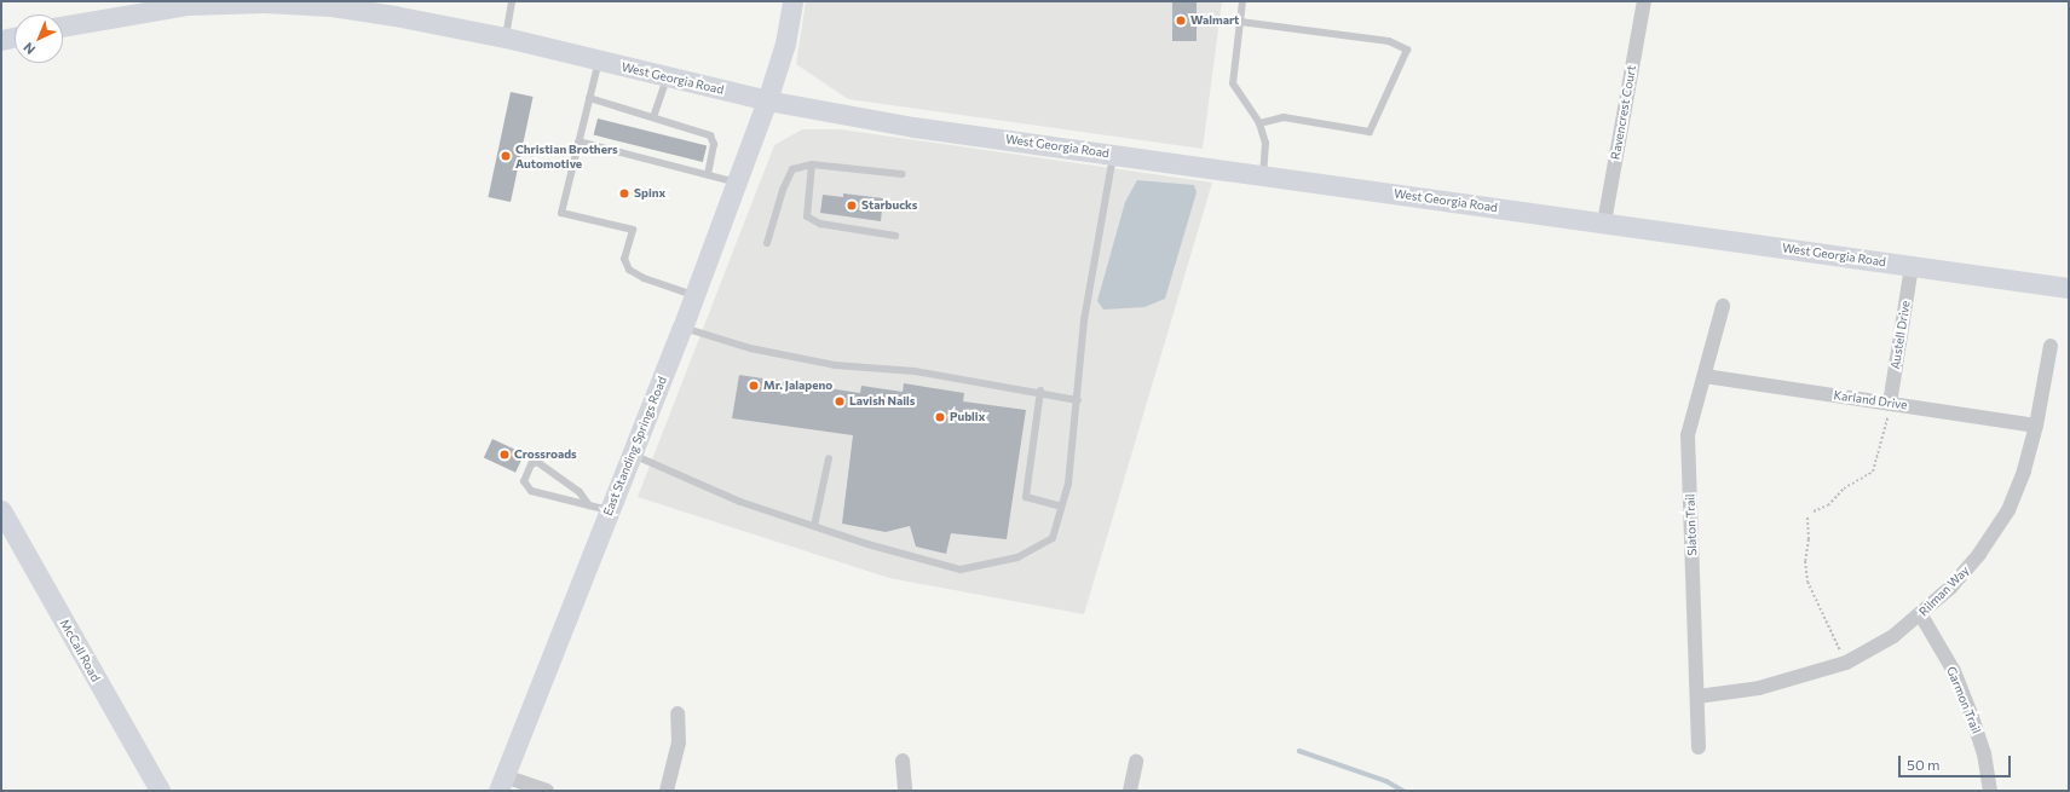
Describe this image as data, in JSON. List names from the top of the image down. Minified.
{"streets":{"main road":["West Georgia Road","East Standing Springs Road","McCall Road"],"street":["Ravencrest Court","Austell Drive","Karland Drive","Slaton Trail","Rilman Way","Garmon Trail"]},"crossings":[["West Georgia Road","Ravencrest Court"],["West Georgia Road","Austell Drive"],["West Georgia Road","East Standing Springs Road"],["Austell Drive","Karland Drive"],["Karland Drive","Slaton Trail"],["Karland Drive","Rilman Way"],["Slaton Trail","Rilman Way"],["Rilman Way","Garmon Trail"]],"places":["Walmart","Christian Brothers Automotive","Spinx","Starbucks","Mr. Jalapeno","Lavish Nails","Publix","Crossroads"],"scale_bar":"50 m","north":"bottom left"}
